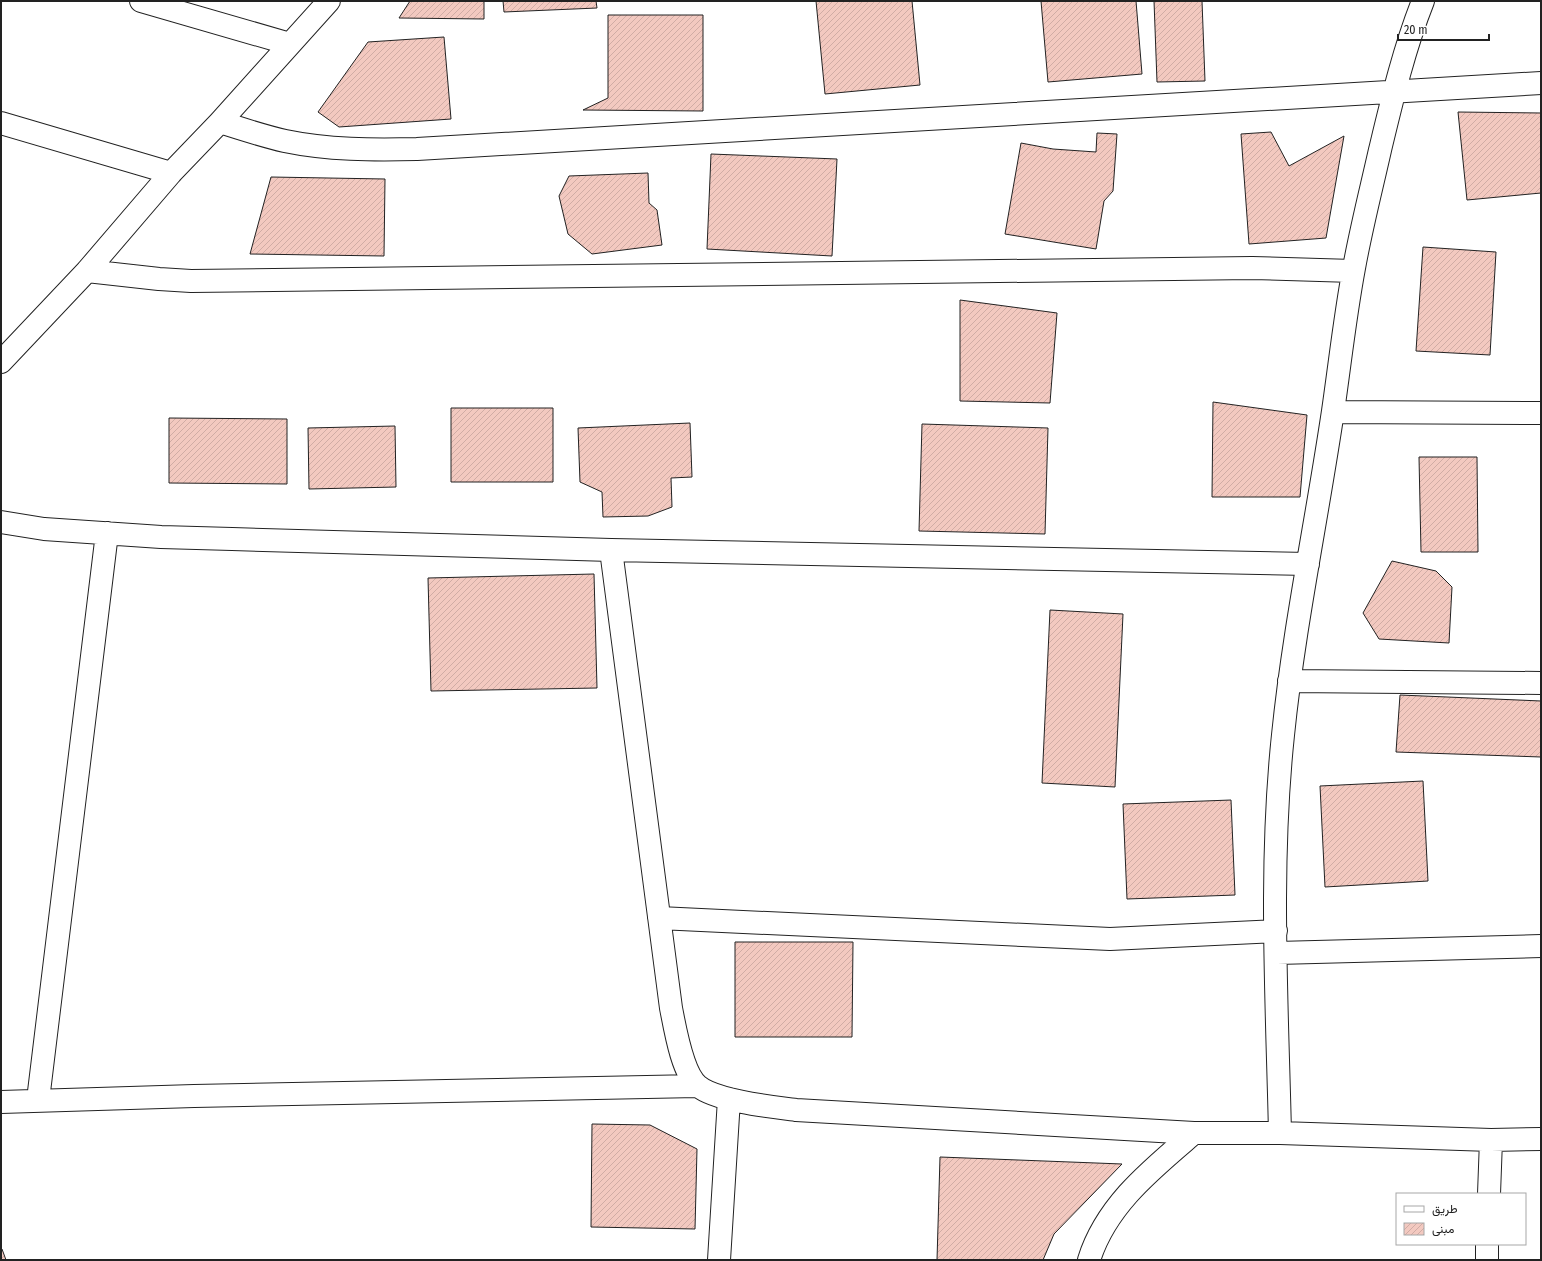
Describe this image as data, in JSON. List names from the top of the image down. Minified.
{"legend":["طريق","مبنى"],"scale_bar":"20 m"}
